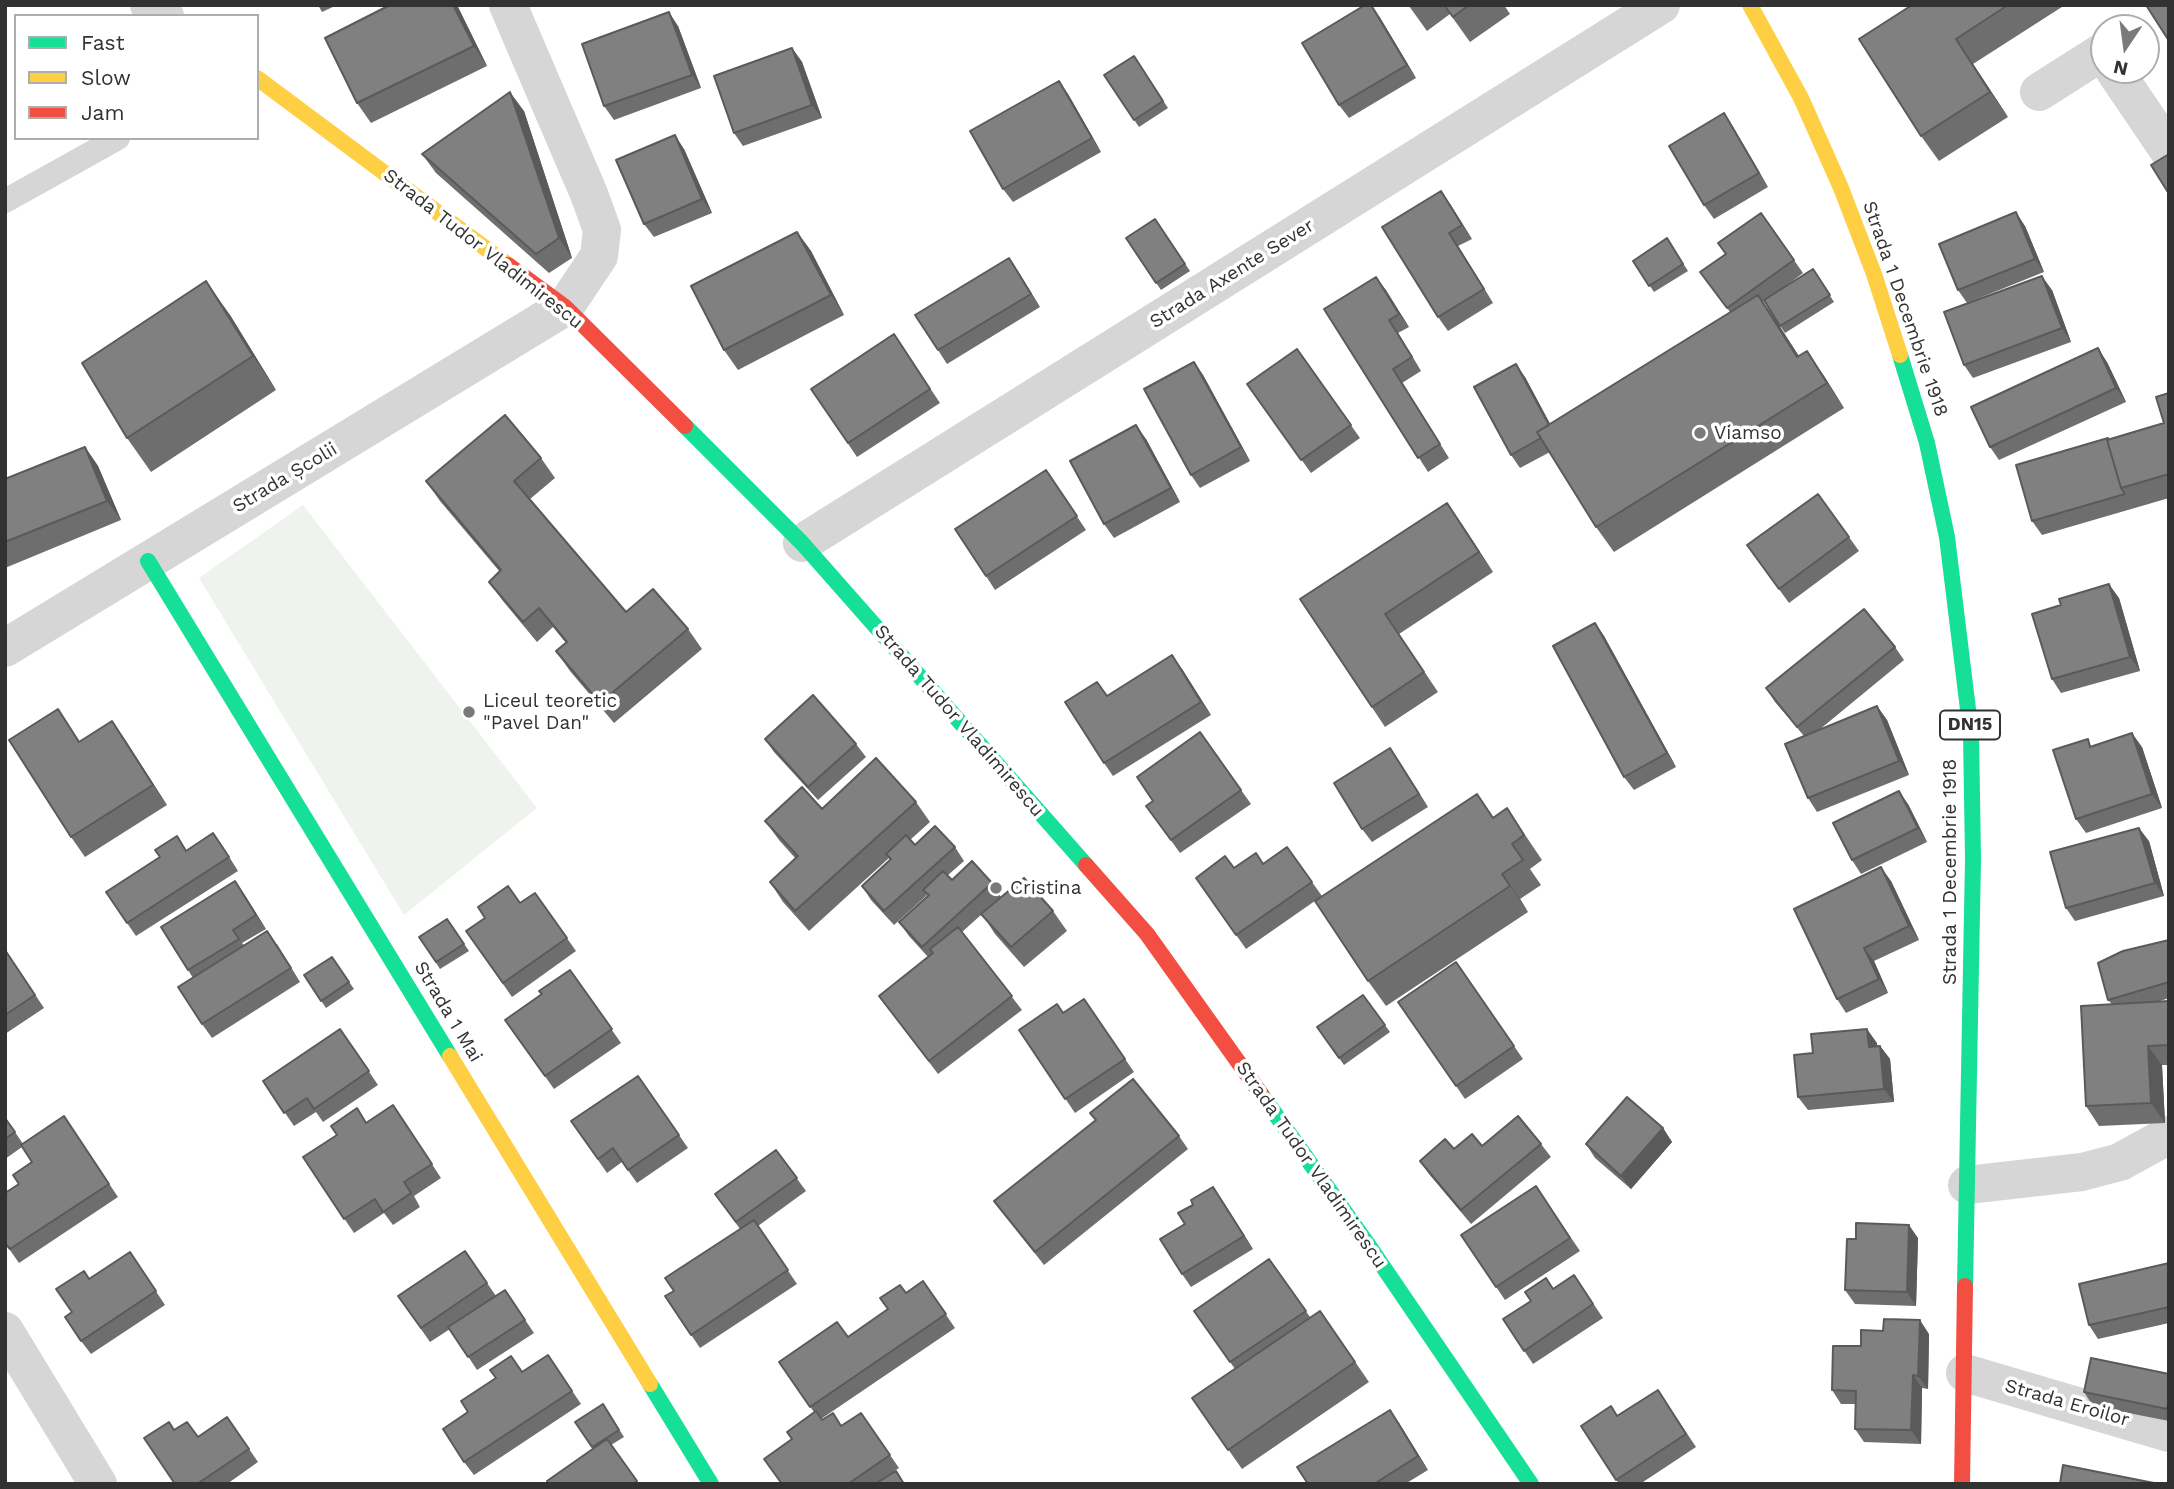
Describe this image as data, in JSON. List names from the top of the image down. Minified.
{"streets":{"street":["Strada Tudor Vladimirescu","Strada Axente Sever","Strada 1 Decembrie 1918","Strada Școlii","DN15","Strada 1 Mai","Strada Eroilor"]},"crossings":[["Strada Tudor Vladimirescu","Strada Axente Sever"],["Strada Tudor Vladimirescu","Strada Școlii"],["Strada 1 Decembrie 1918","Strada Eroilor"],["Strada Școlii","Strada 1 Mai"]],"places":["Viamso","Liceul teoretic \"Pavel Dan\"","Cristina"],"legend":["Fast","Slow","Jam"],"north":"bottom"}
